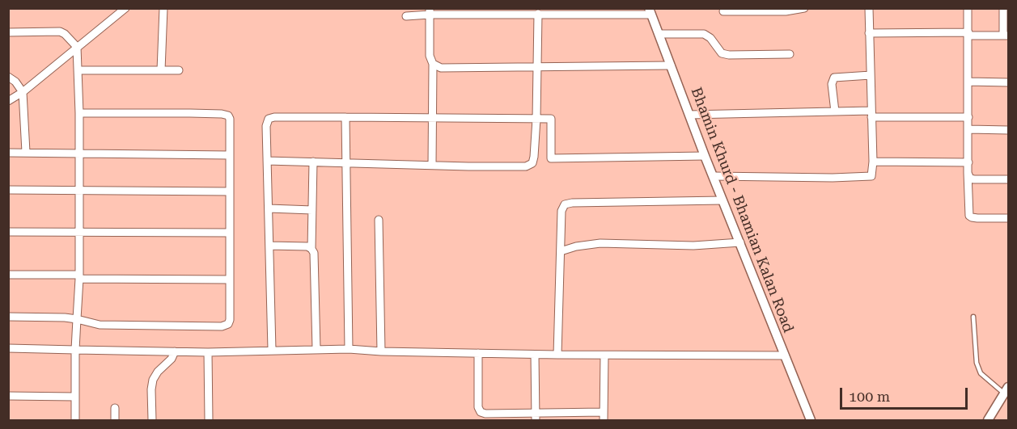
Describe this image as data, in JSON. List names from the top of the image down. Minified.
{"streets":{"street":["Bhamin Khurd - Bhamian Kalan Road"]},"scale_bar":"100 m"}
